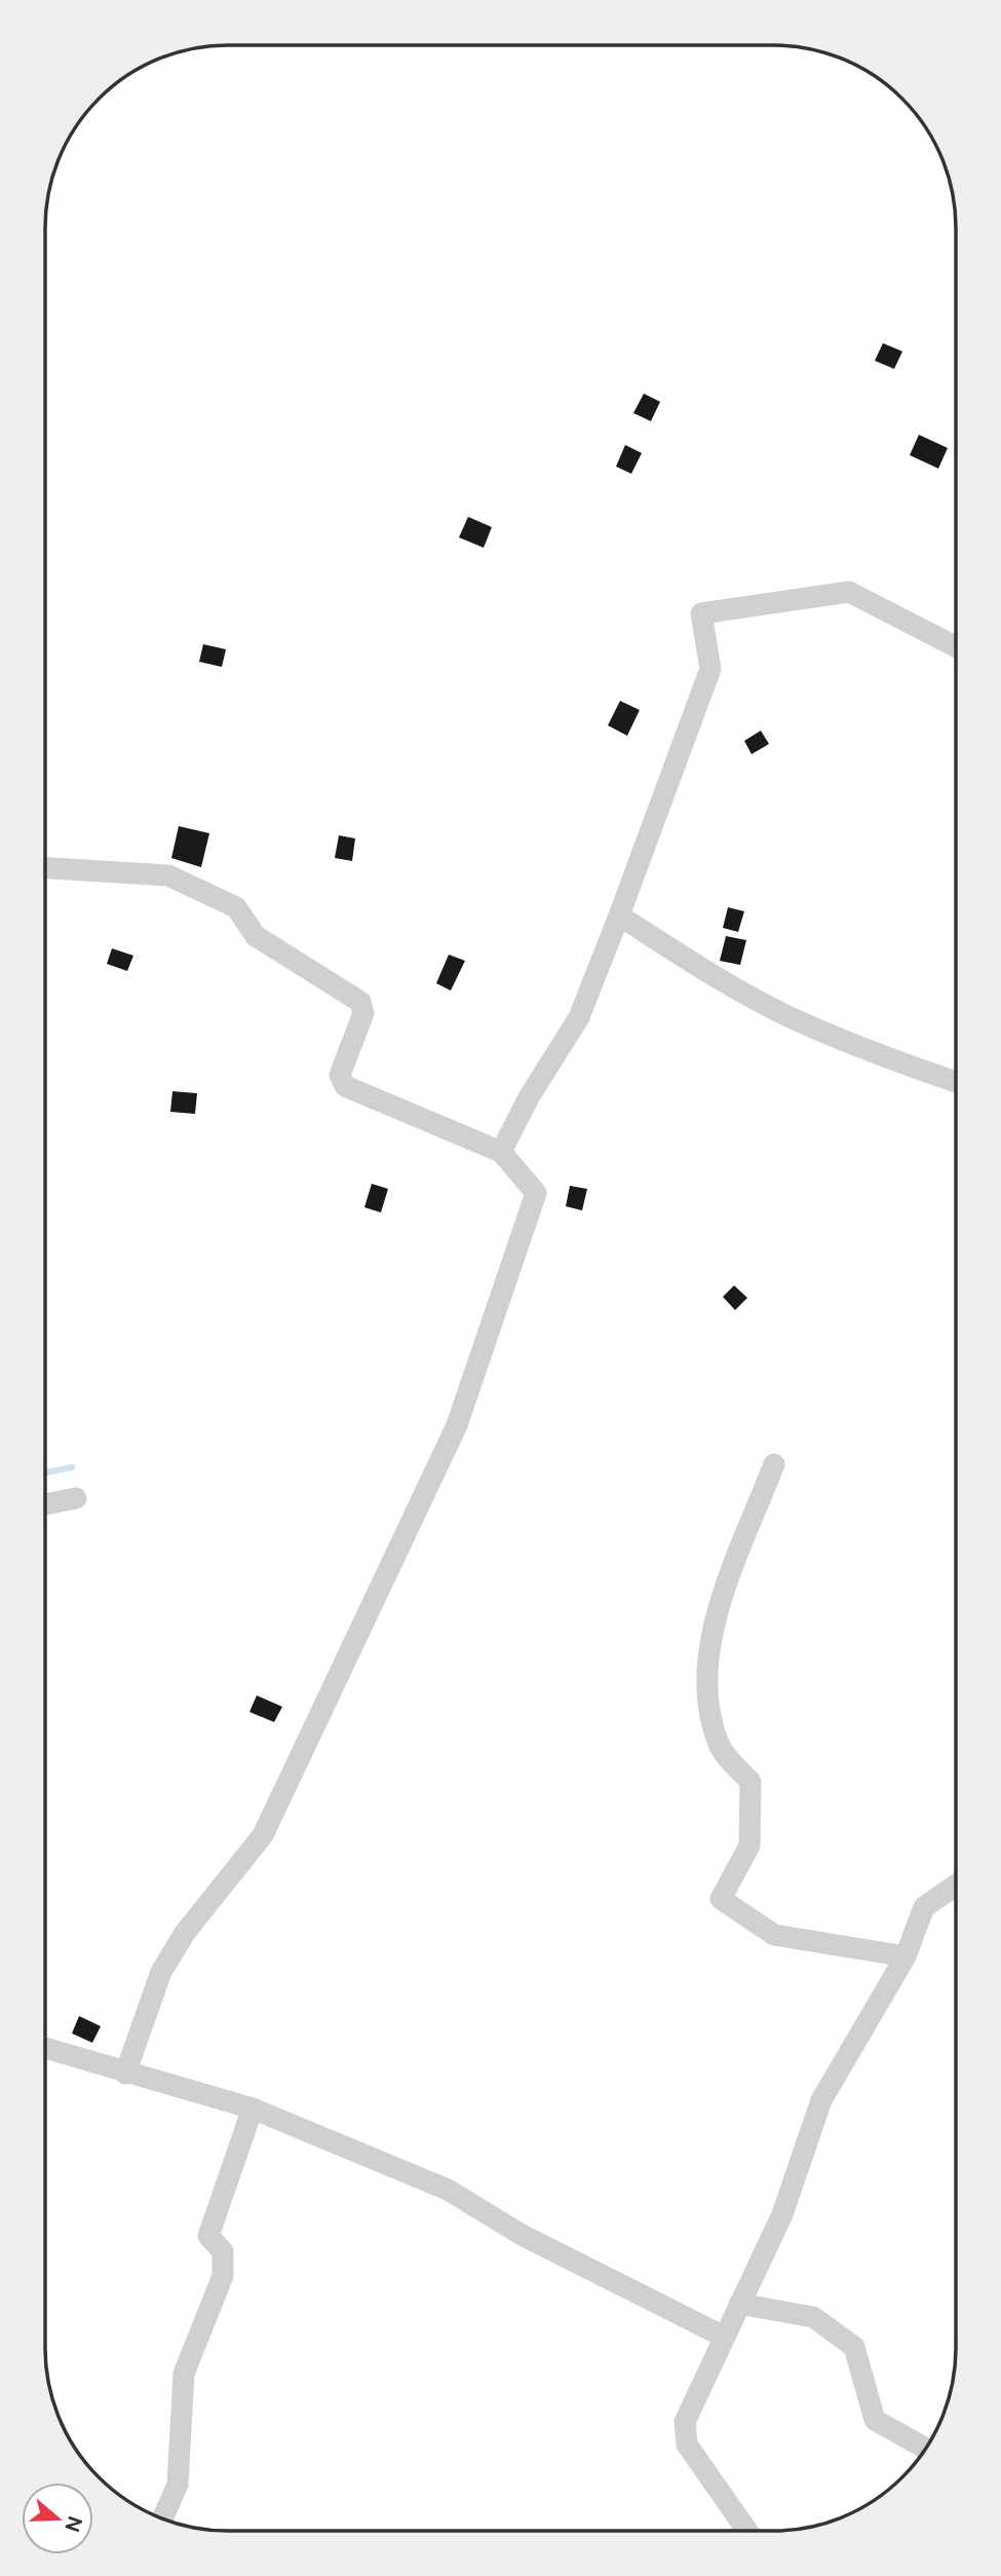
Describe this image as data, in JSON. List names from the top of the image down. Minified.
{"north":"right"}
